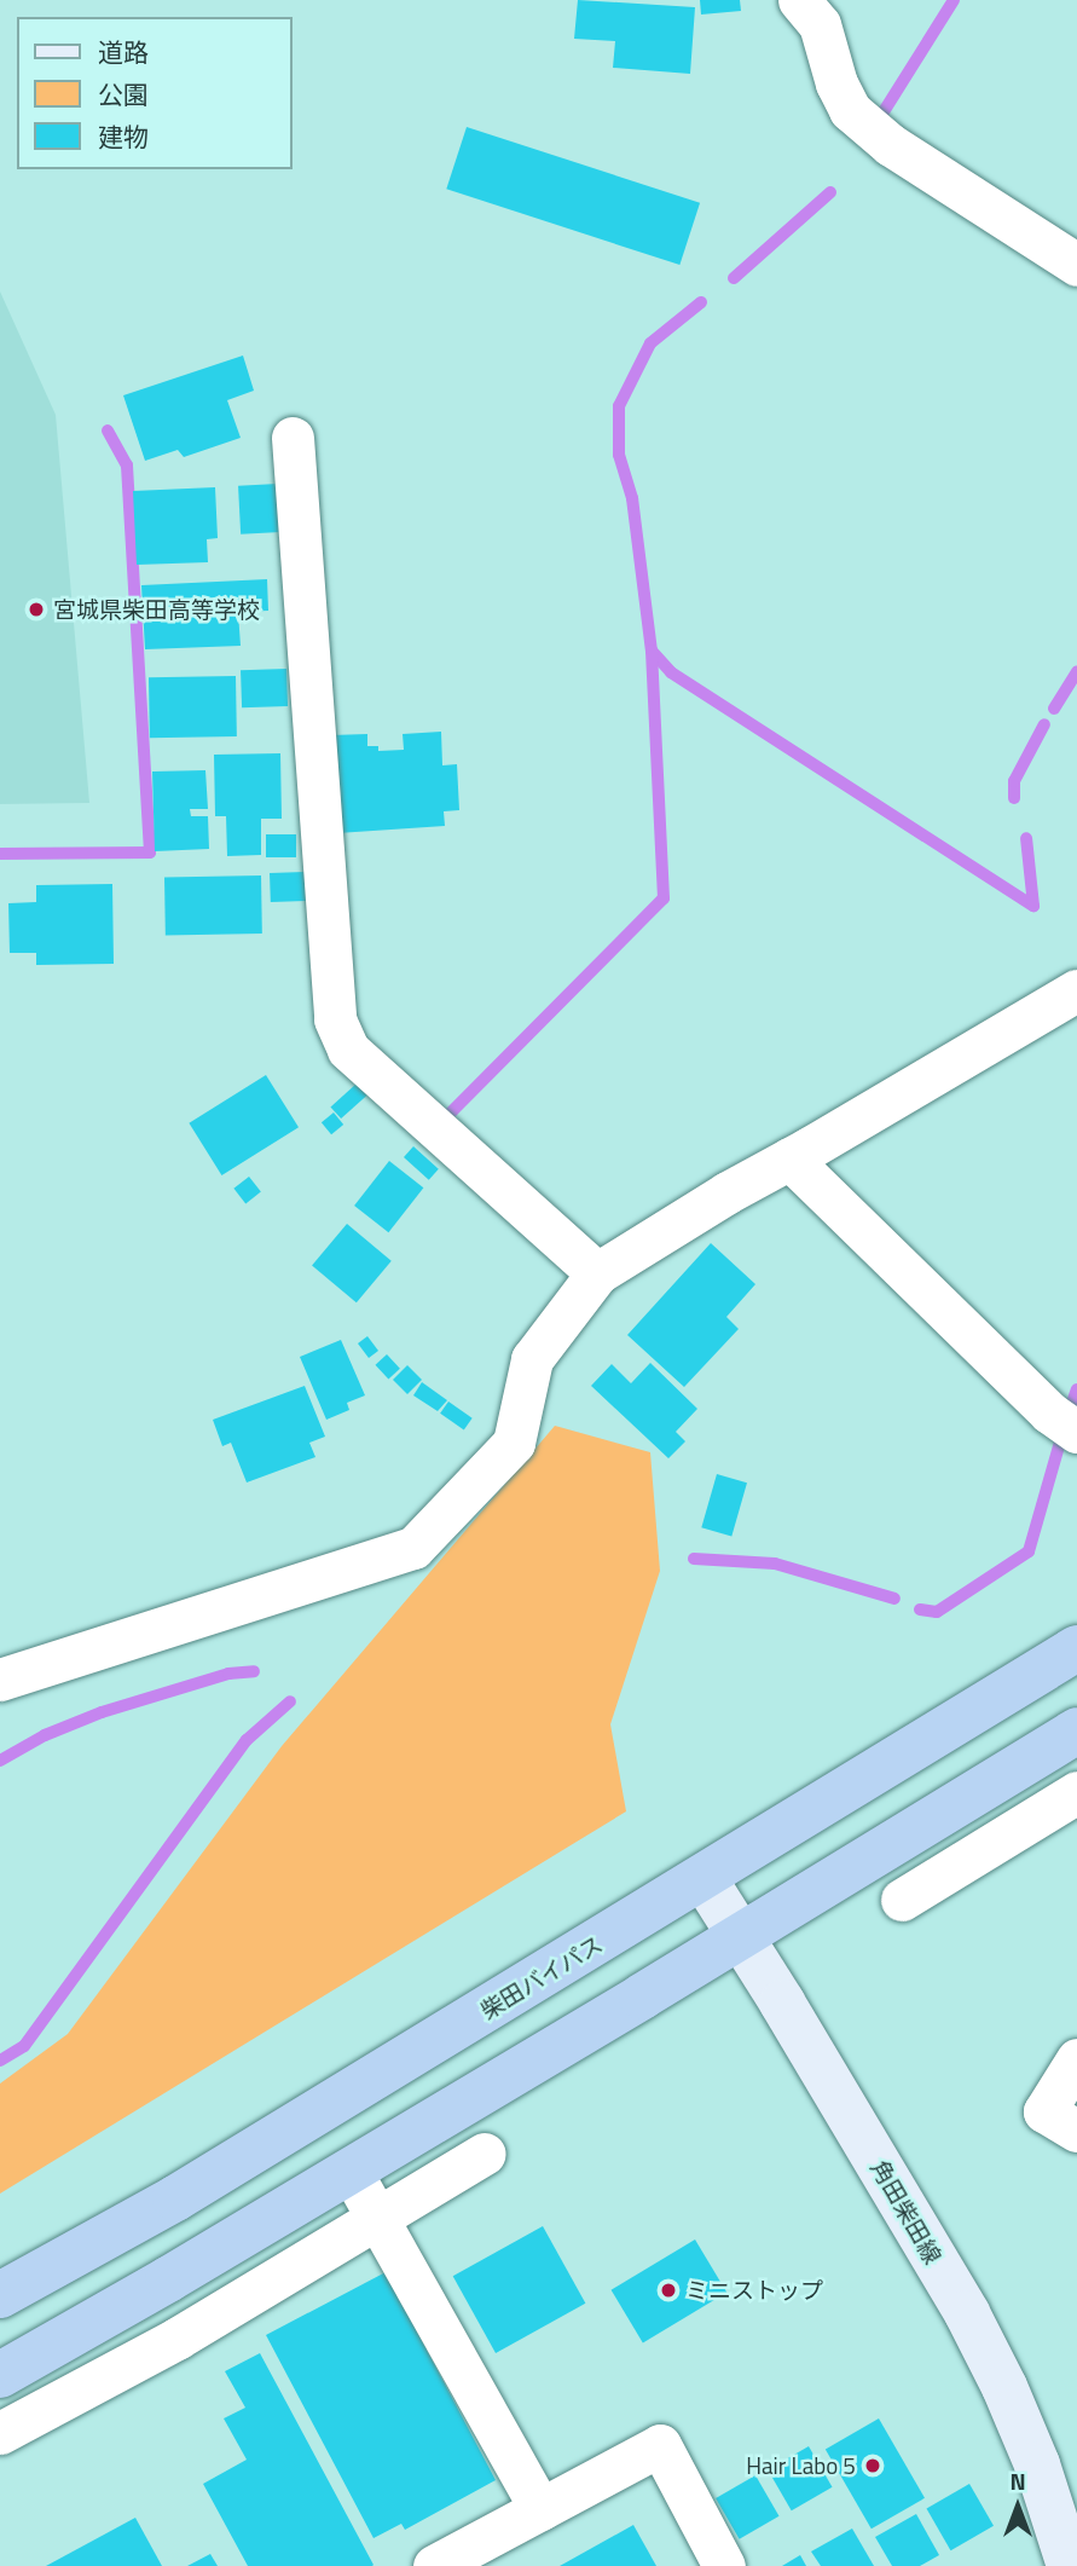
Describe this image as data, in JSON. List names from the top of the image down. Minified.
{"streets":{"highway":["柴田バイパス"],"main road":["角田柴田線"]},"crossings":[["柴田バイパス","角田柴田線"]],"places":["宮城県柴田高等学校","ミニストップ","Hair Labo 5"],"legend":["道路","公園","建物"],"north":"top"}
